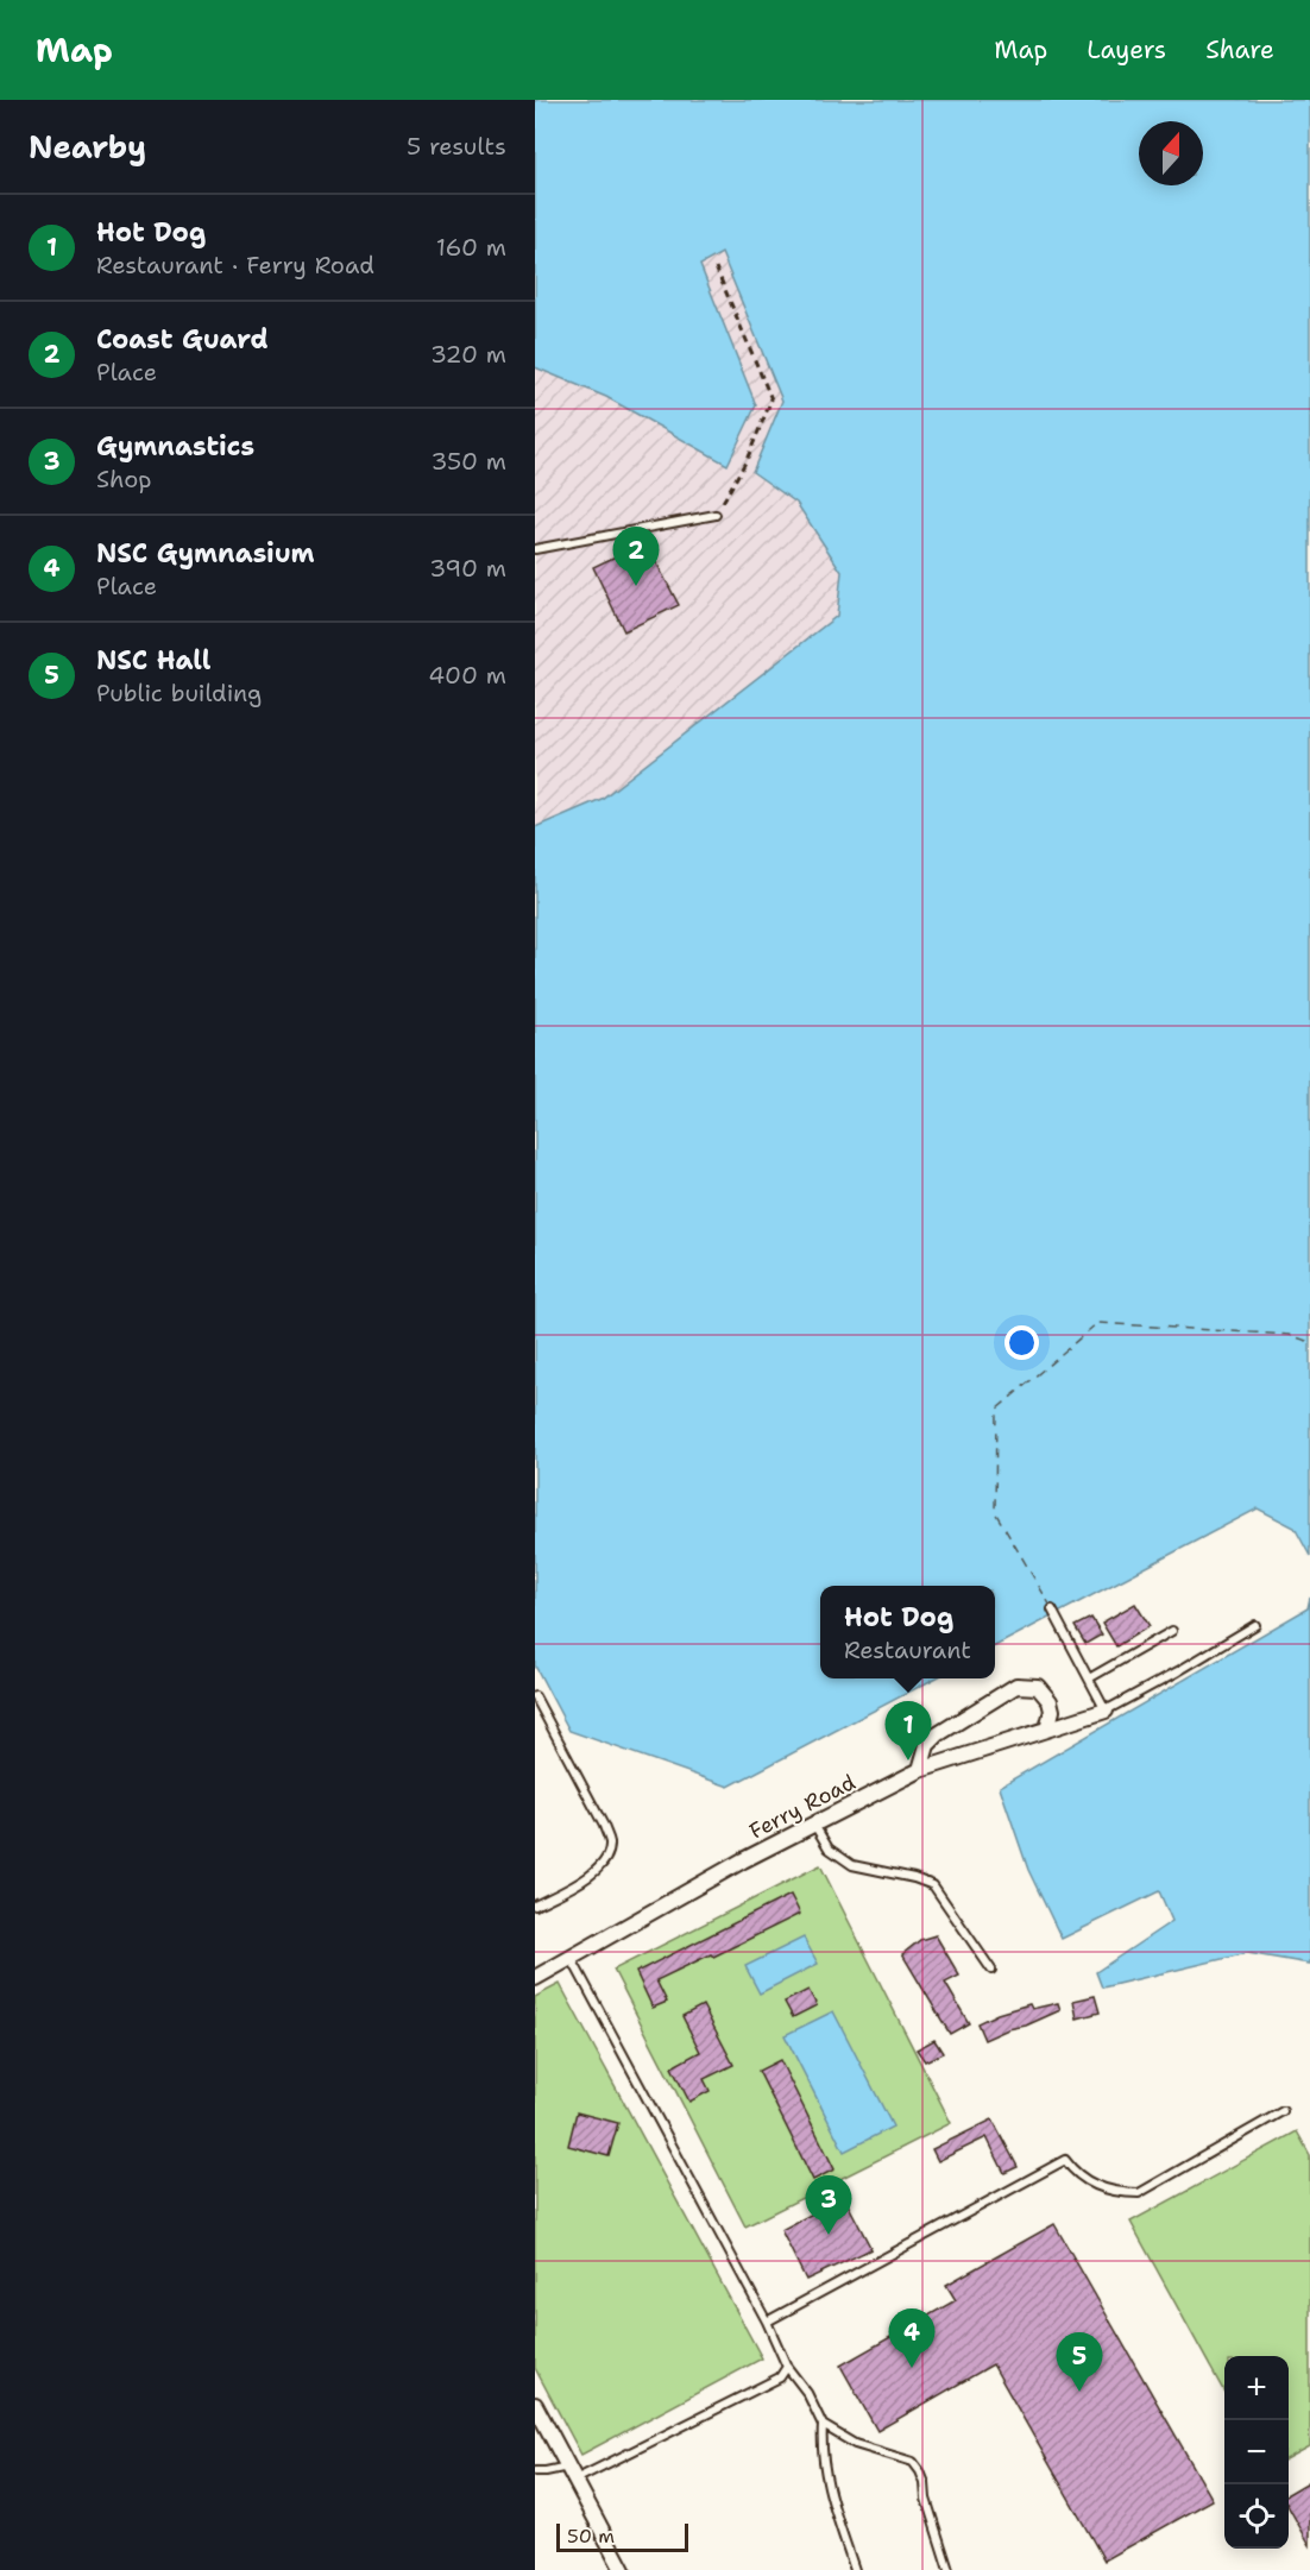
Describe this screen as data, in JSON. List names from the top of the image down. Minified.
{"streets":{"street":["Ferry Road"]},"scale_bar":"50 m","north":"top","page":{"header":"Map","nav":["Map","Layers","Share"],"heading":["Nearby","5 results"],"list":[{"mark":"1","name":"Hot Dog","note":"Restaurant · Ferry Road","value":"160 m"},{"mark":"2","name":"Coast Guard","note":"Place","value":"320 m"},{"mark":"3","name":"Gymnastics","note":"Shop","value":"350 m"},{"mark":"4","name":"NSC Gymnasium","note":"Place","value":"390 m"},{"mark":"5","name":"NSC Hall","note":"Public building","value":"400 m"}],"pins":["2","1","3","4","5"],"popup":["Hot Dog","Restaurant"],"map_buttons":["+","−"],"scale":"50 m"}}
